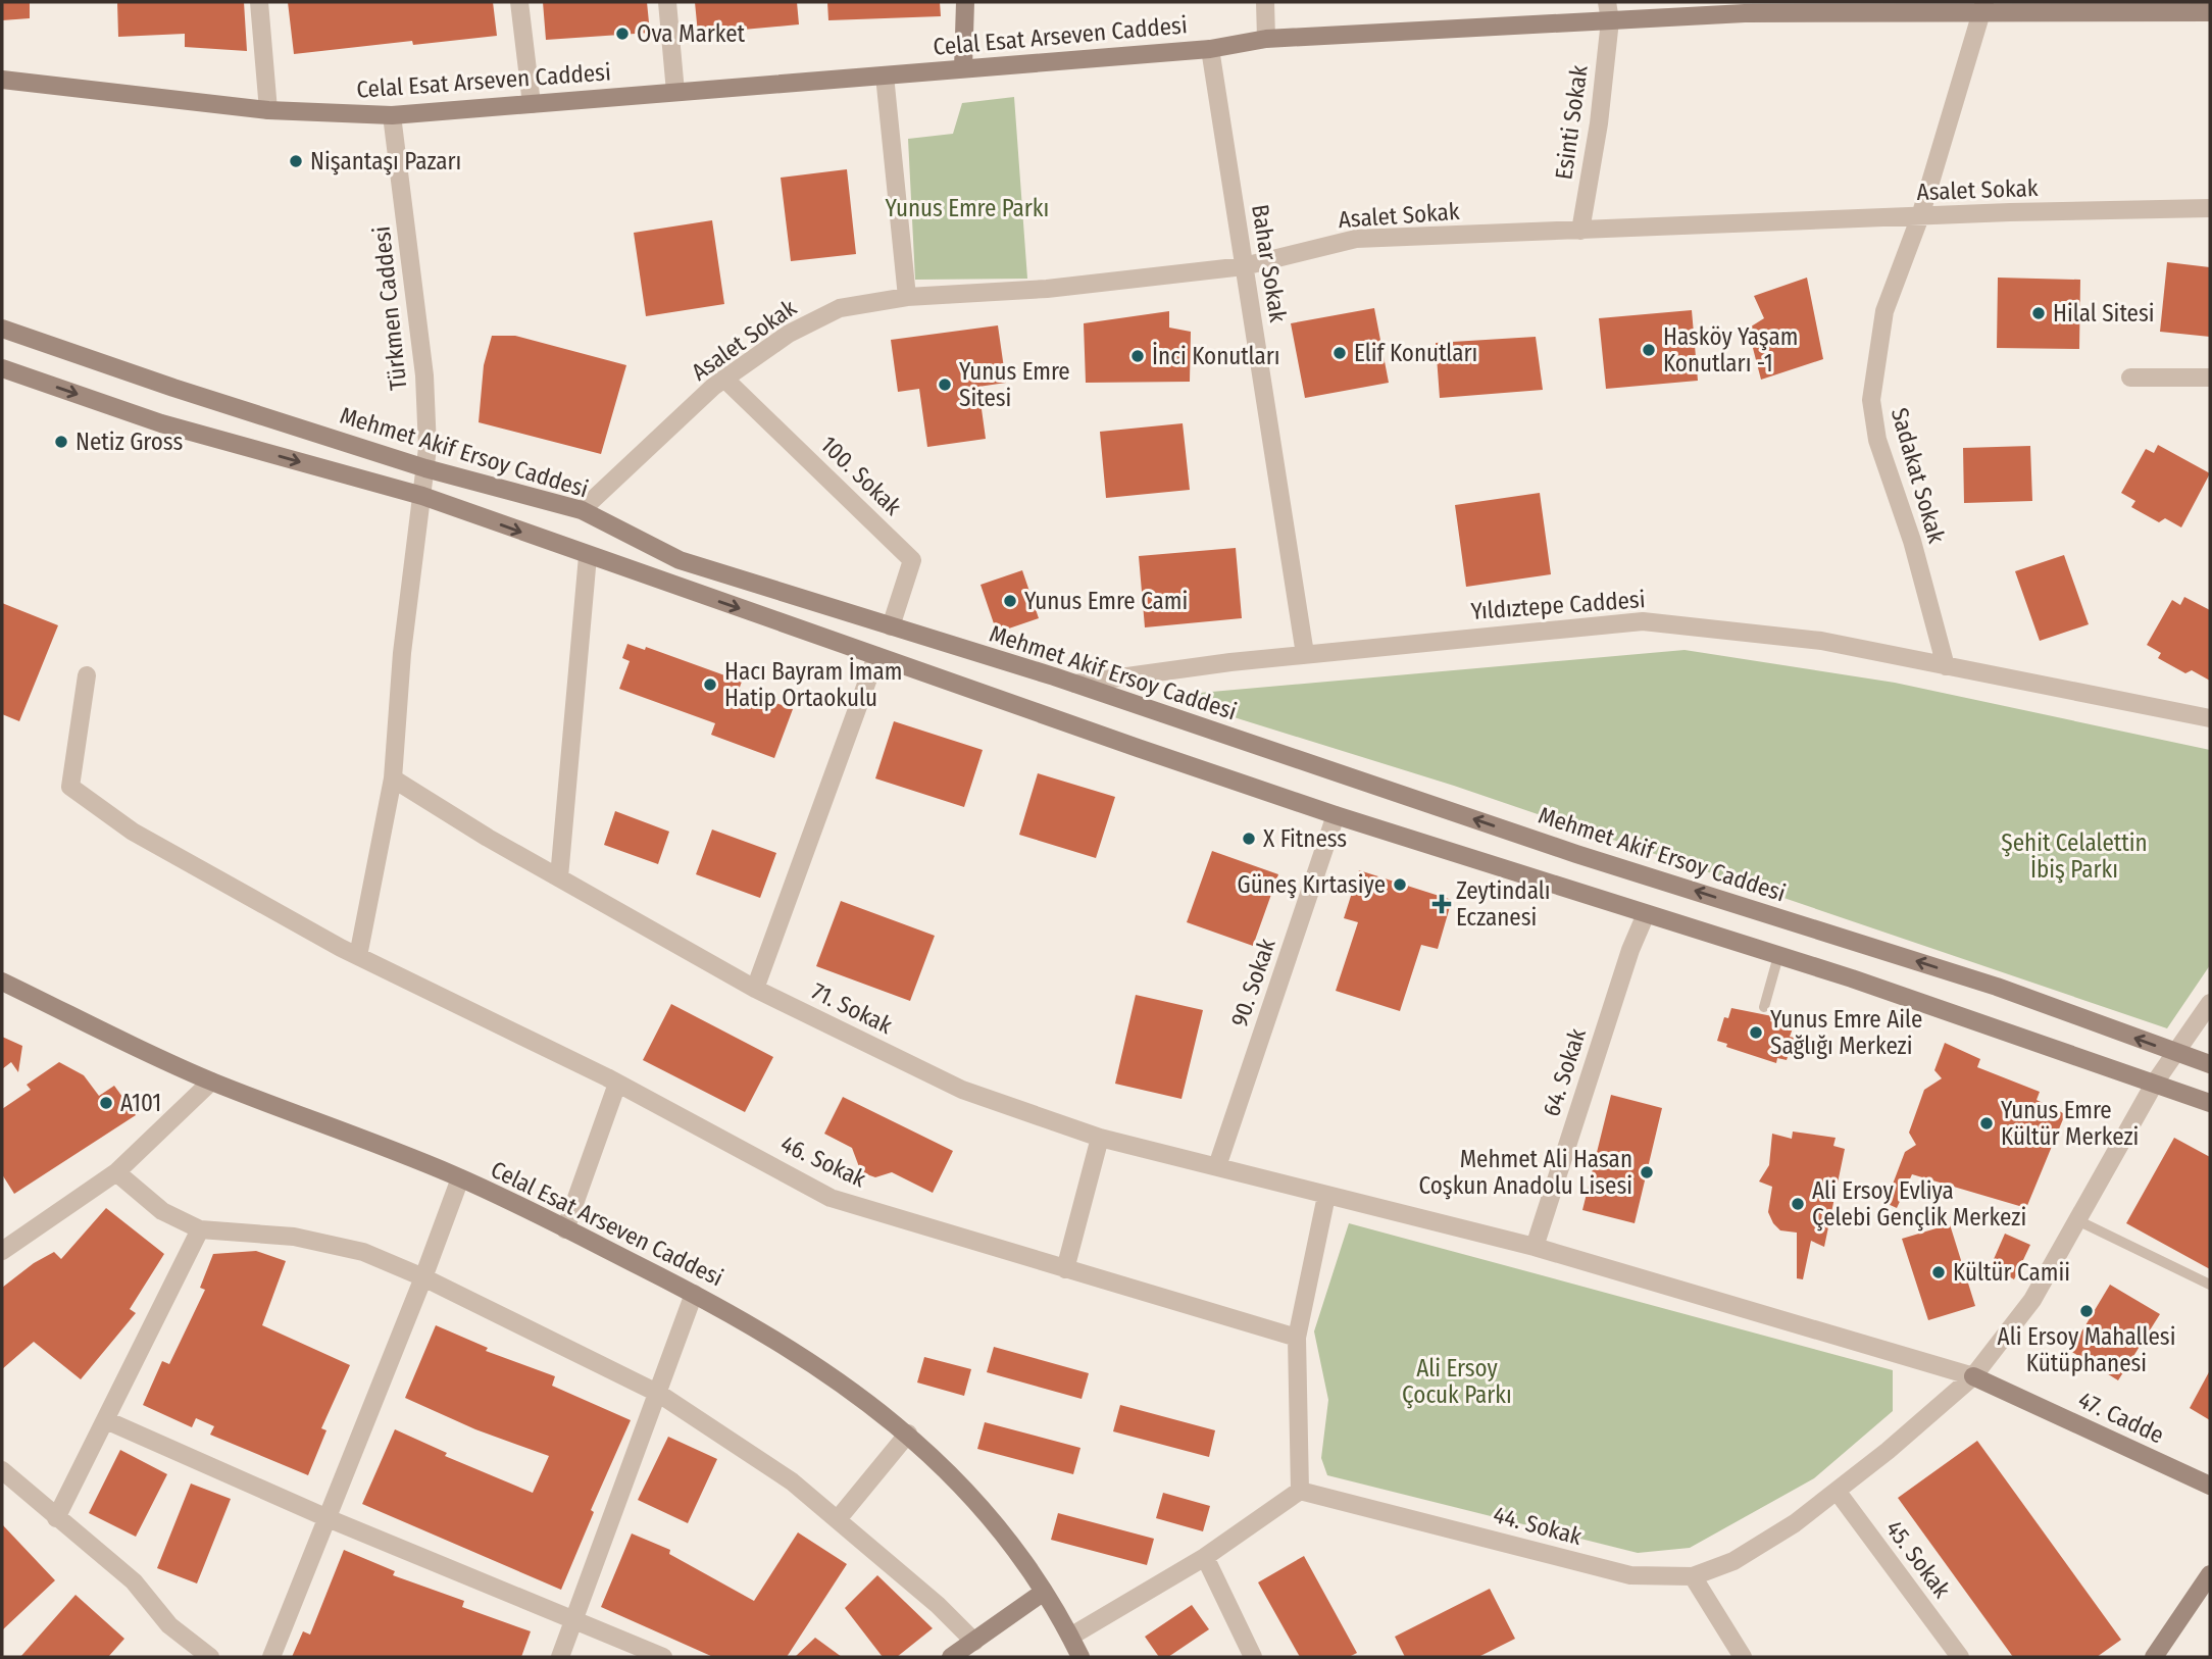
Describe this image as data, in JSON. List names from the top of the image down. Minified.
{"streets":{"main road":["Celal Esat Arseven Caddesi","Mehmet Akif Ersoy Caddesi","47. Cadde"],"street":["Esinti Sokak","Asalet Sokak","Bahar Sokak","Türkmen Caddesi","100. Sokak","Sadakat Sokak","Yıldıztepe Caddesi","90. Sokak","71. Sokak","64. Sokak","46. Sokak","44. Sokak","45. Sokak"]},"crossings":[["Celal Esat Arseven Caddesi","Esinti Sokak"],["Celal Esat Arseven Caddesi","Bahar Sokak"],["Celal Esat Arseven Caddesi","Türkmen Caddesi"],["Celal Esat Arseven Caddesi","Sadakat Sokak"],["Esinti Sokak","Asalet Sokak"],["Asalet Sokak","Bahar Sokak"],["Asalet Sokak","Mehmet Akif Ersoy Caddesi"],["Asalet Sokak","100. Sokak"],["Asalet Sokak","Sadakat Sokak"],["Bahar Sokak","Yıldıztepe Caddesi"],["Türkmen Caddesi","Mehmet Akif Ersoy Caddesi"],["Türkmen Caddesi","71. Sokak"],["Türkmen Caddesi","46. Sokak"],["Mehmet Akif Ersoy Caddesi","100. Sokak"],["Mehmet Akif Ersoy Caddesi","Yıldıztepe Caddesi"],["Mehmet Akif Ersoy Caddesi","44. Sokak"],["Sadakat Sokak","Yıldıztepe Caddesi"],["90. Sokak","71. Sokak"],["71. Sokak","64. Sokak"],["71. Sokak","47. Cadde"],["71. Sokak","44. Sokak"],["47. Cadde","44. Sokak"],["44. Sokak","45. Sokak"]],"parks":["Yunus Emre Parkı","Şehit Celalettin İbiş Parkı","Ali Ersoy Çocuk Parkı"],"places":{"other":["Ova Market","Nişantaşı Pazarı","Hilal Sitesi","Hasköy Yaşam Konutları -1","Elif Konutları","İnci Konutları","Yunus Emre Sitesi","Netiz Gross","Yunus Emre Cami","Hacı Bayram İmam Hatip Ortaokulu","X Fitness","Güneş Kırtasiye","Yunus Emre Aile Sağlığı Merkezi","A101","Yunus Emre Kültür Merkezi","Mehmet Ali Hasan Coşkun Anadolu Lisesi","Ali Ersoy Evliya Çelebi Gençlik Merkezi","Kültür Camii","Ali Ersoy Mahallesi Kütüphanesi"],"health":["Zeytindalı Eczanesi"]}}
